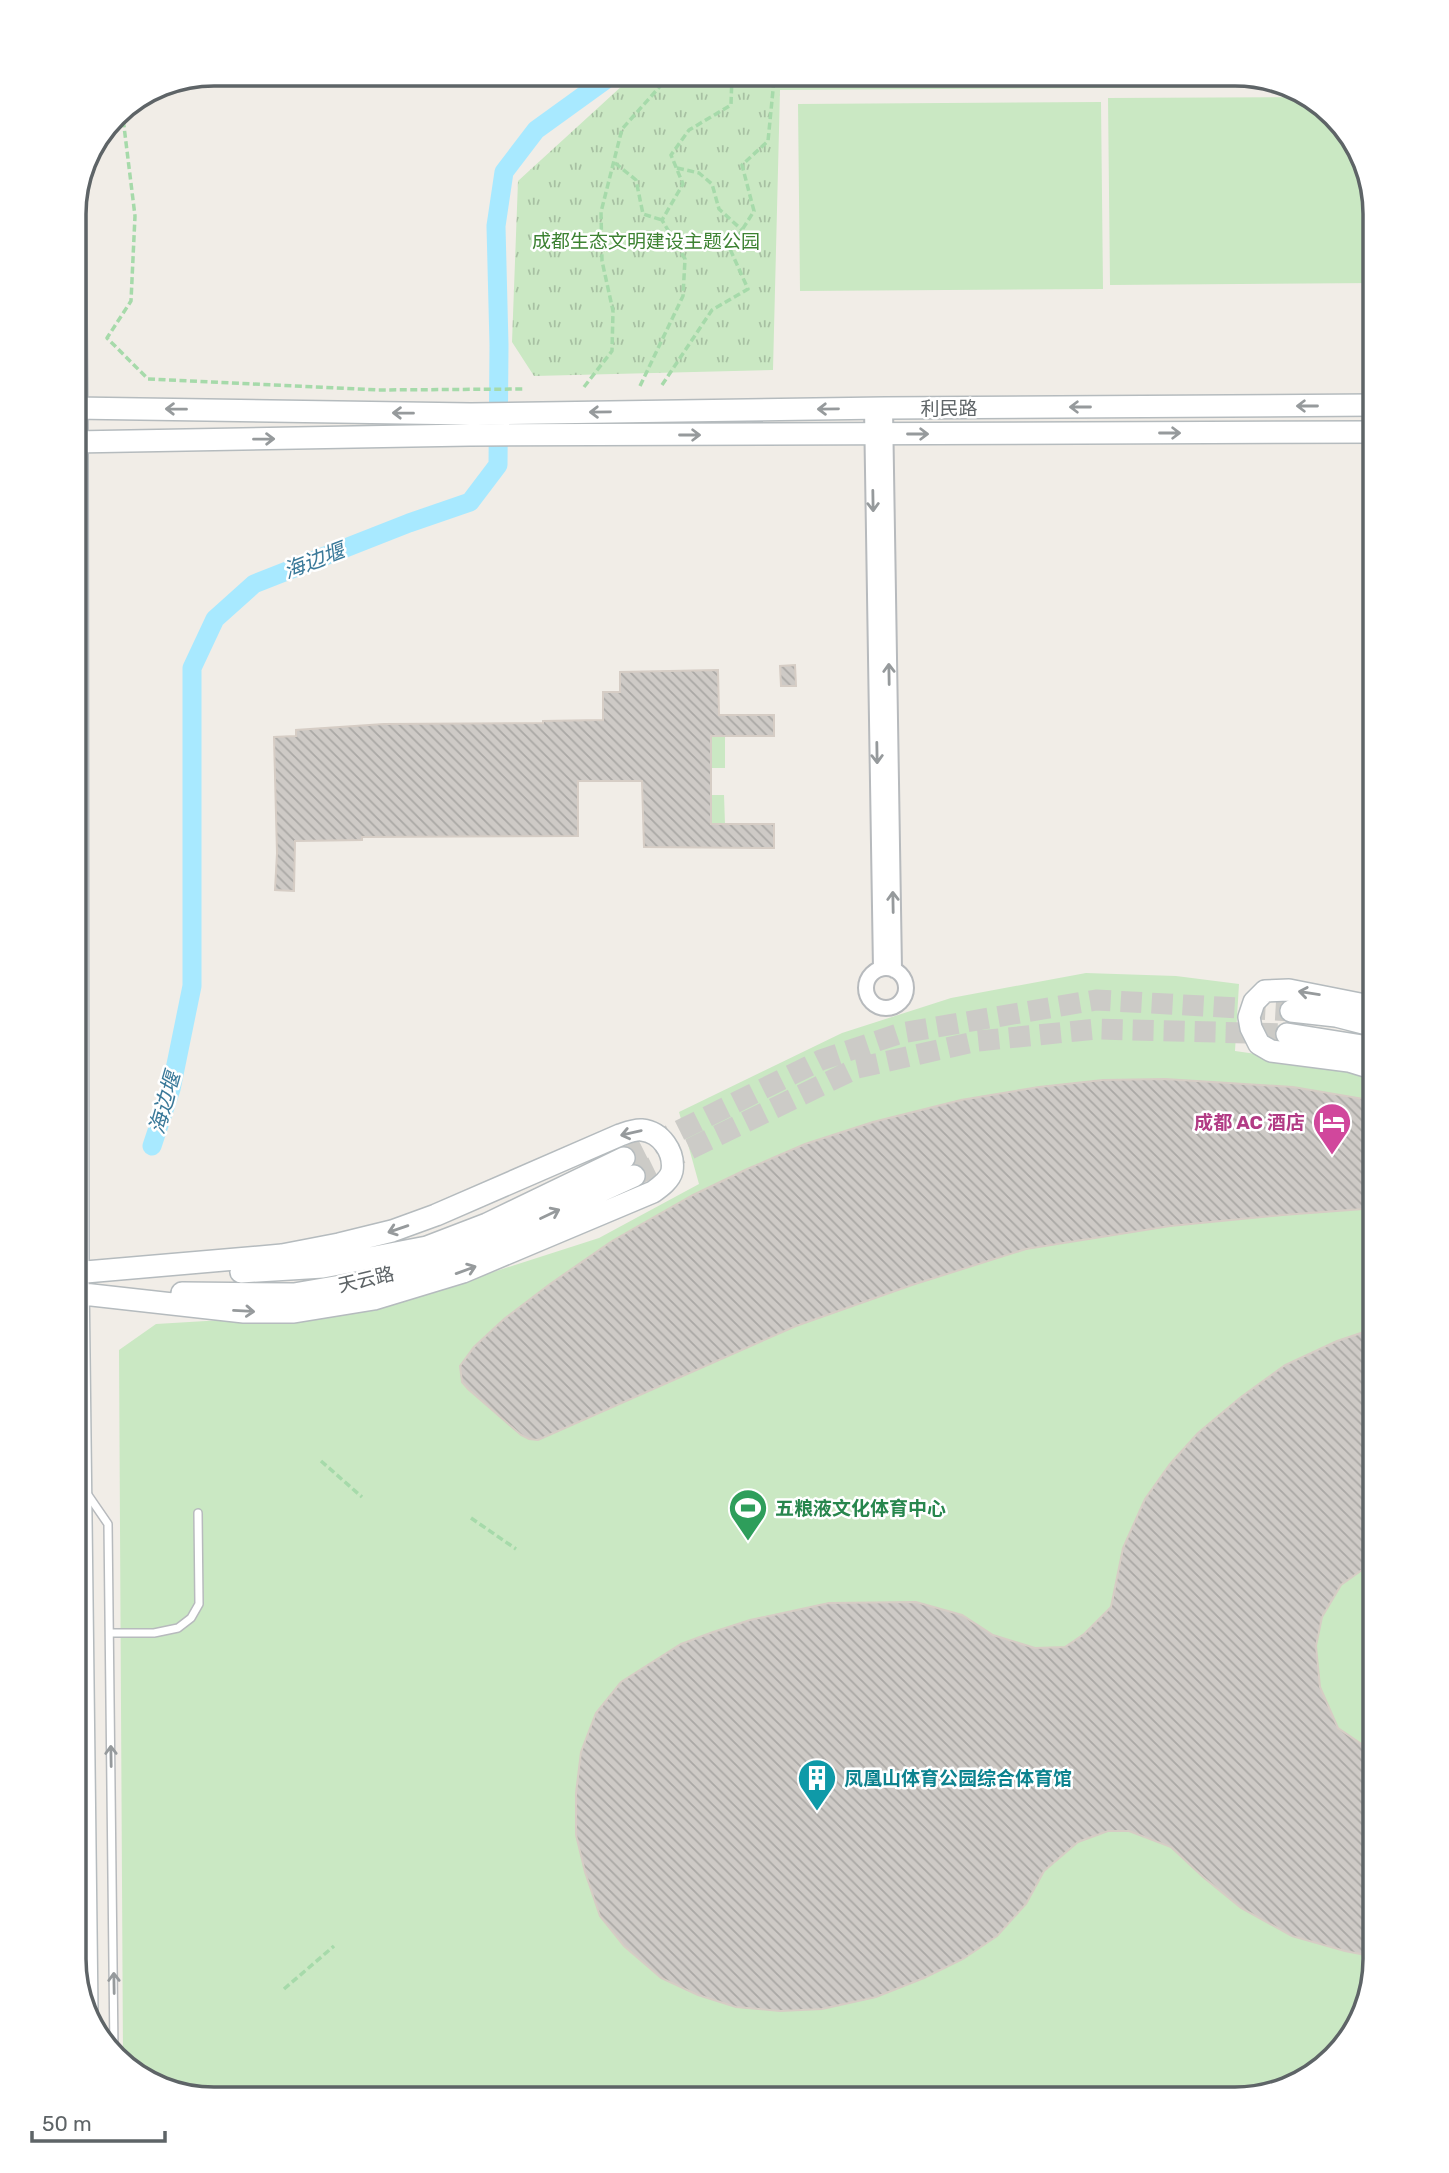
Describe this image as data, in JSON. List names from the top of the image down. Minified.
{"streets":{"main road":["利民路","天云路"]},"water":["海边堰"],"parks":["成都生态文明建设主题公园"],"places":{"hotel":["成都 AC 酒店"],"sports":["五粮液文化体育中心"],"building":["凤凰山体育公园综合体育馆"]},"scale_bar":"50 m"}
